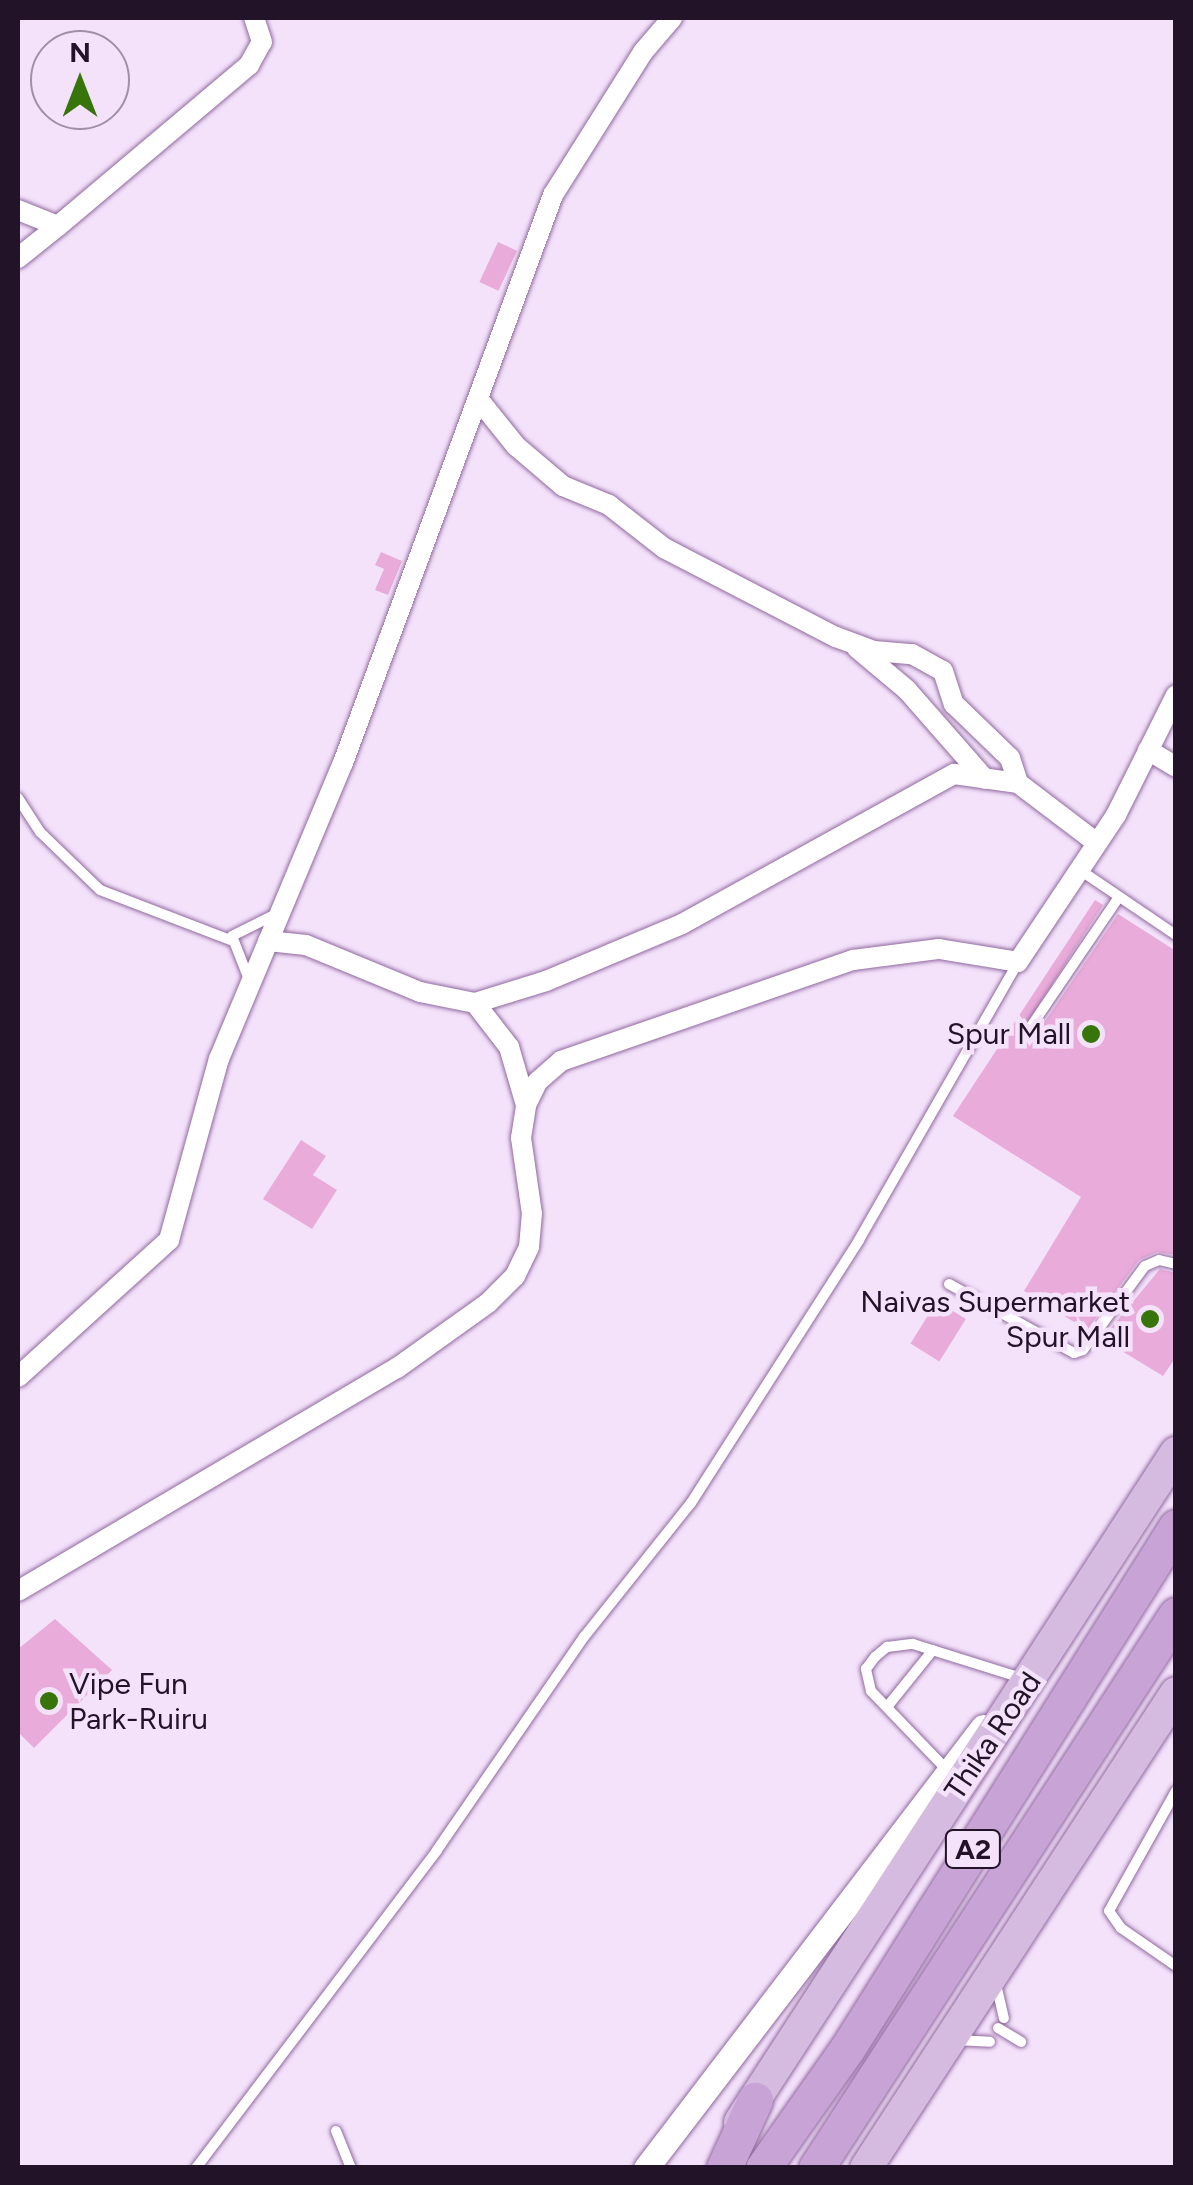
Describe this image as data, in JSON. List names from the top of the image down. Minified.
{"streets":{"highway":["Thika Road","A2"]},"places":["Spur Mall","Naivas Supermarket Spur Mall","Vipe Fun Park-Ruiru"],"north":"top"}
